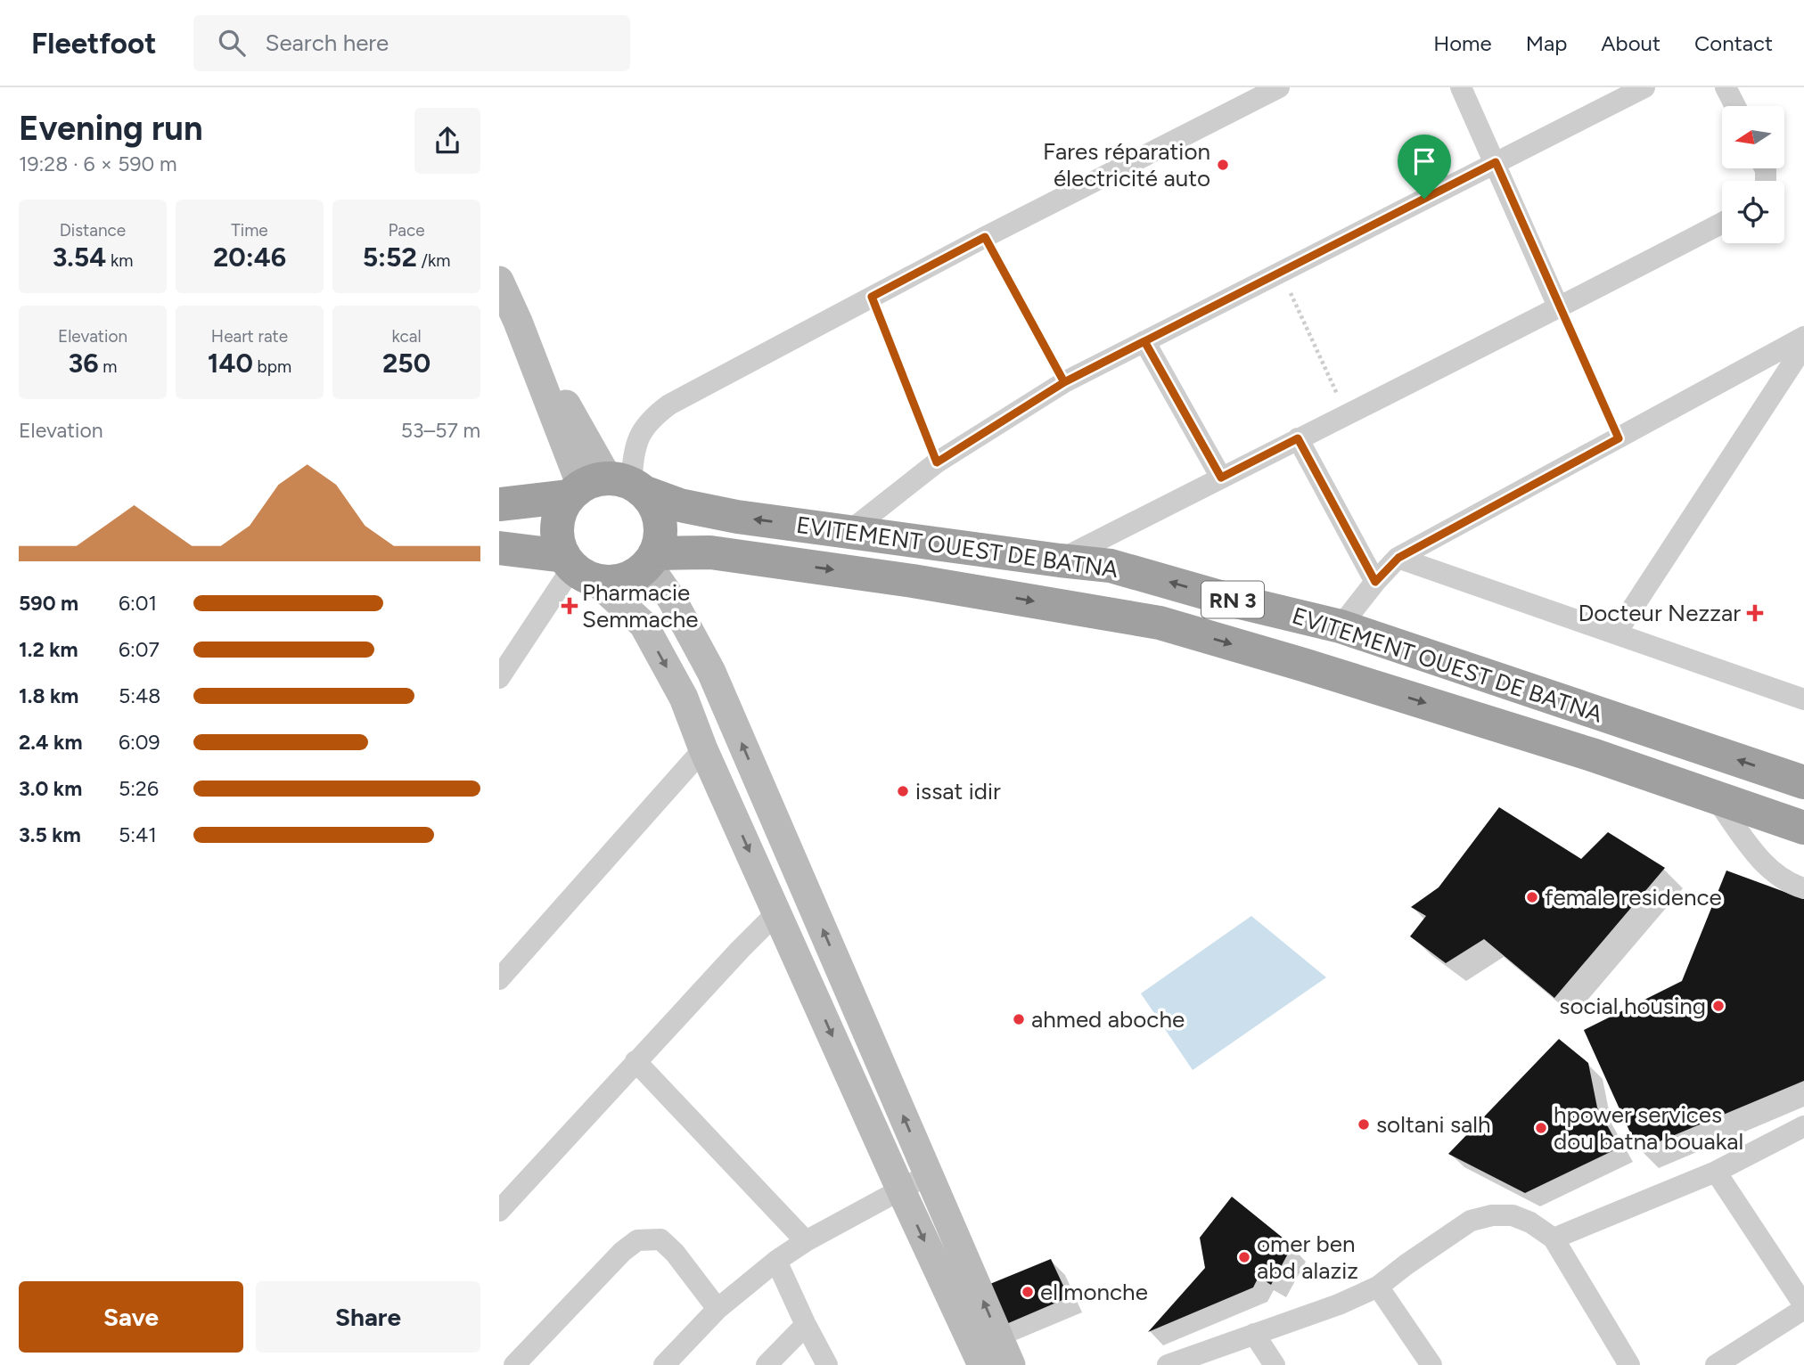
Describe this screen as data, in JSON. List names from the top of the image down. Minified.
{"streets":{"highway":["EVITEMENT OUEST DE BATNA","RN 3"]},"places":{"other":["Fares réparation électricité auto","issat idir","female residence","social housing","ahmed aboche","soltani salh","hpower services dou batna bouakal","omer ben abd alaziz","el monche"],"health":["Pharmacie Semmache","Docteur Nezzar"]},"north":"left","page":{"header":"Fleetfoot","search":"Search here","nav":["Home","Map","About","Contact"],"heading":["Evening run","19:28 · 6 × 590 m"],"stats":[["Distance","3.54 km"],["Time","20:46"],["Pace","5:52 /km"],["Elevation","36 m"],["Heart rate","140 bpm"],["kcal","250"]],"chart":["Elevation","53–57 m"],"list":[{"name":"590 m","note":"6:01"},{"name":"1.2 km","note":"6:07"},{"name":"1.8 km","note":"5:48"},{"name":"2.4 km","note":"6:09"},{"name":"3.0 km","note":"5:26"},{"name":"3.5 km","note":"5:41"}],"buttons":["Save","Share"]}}
